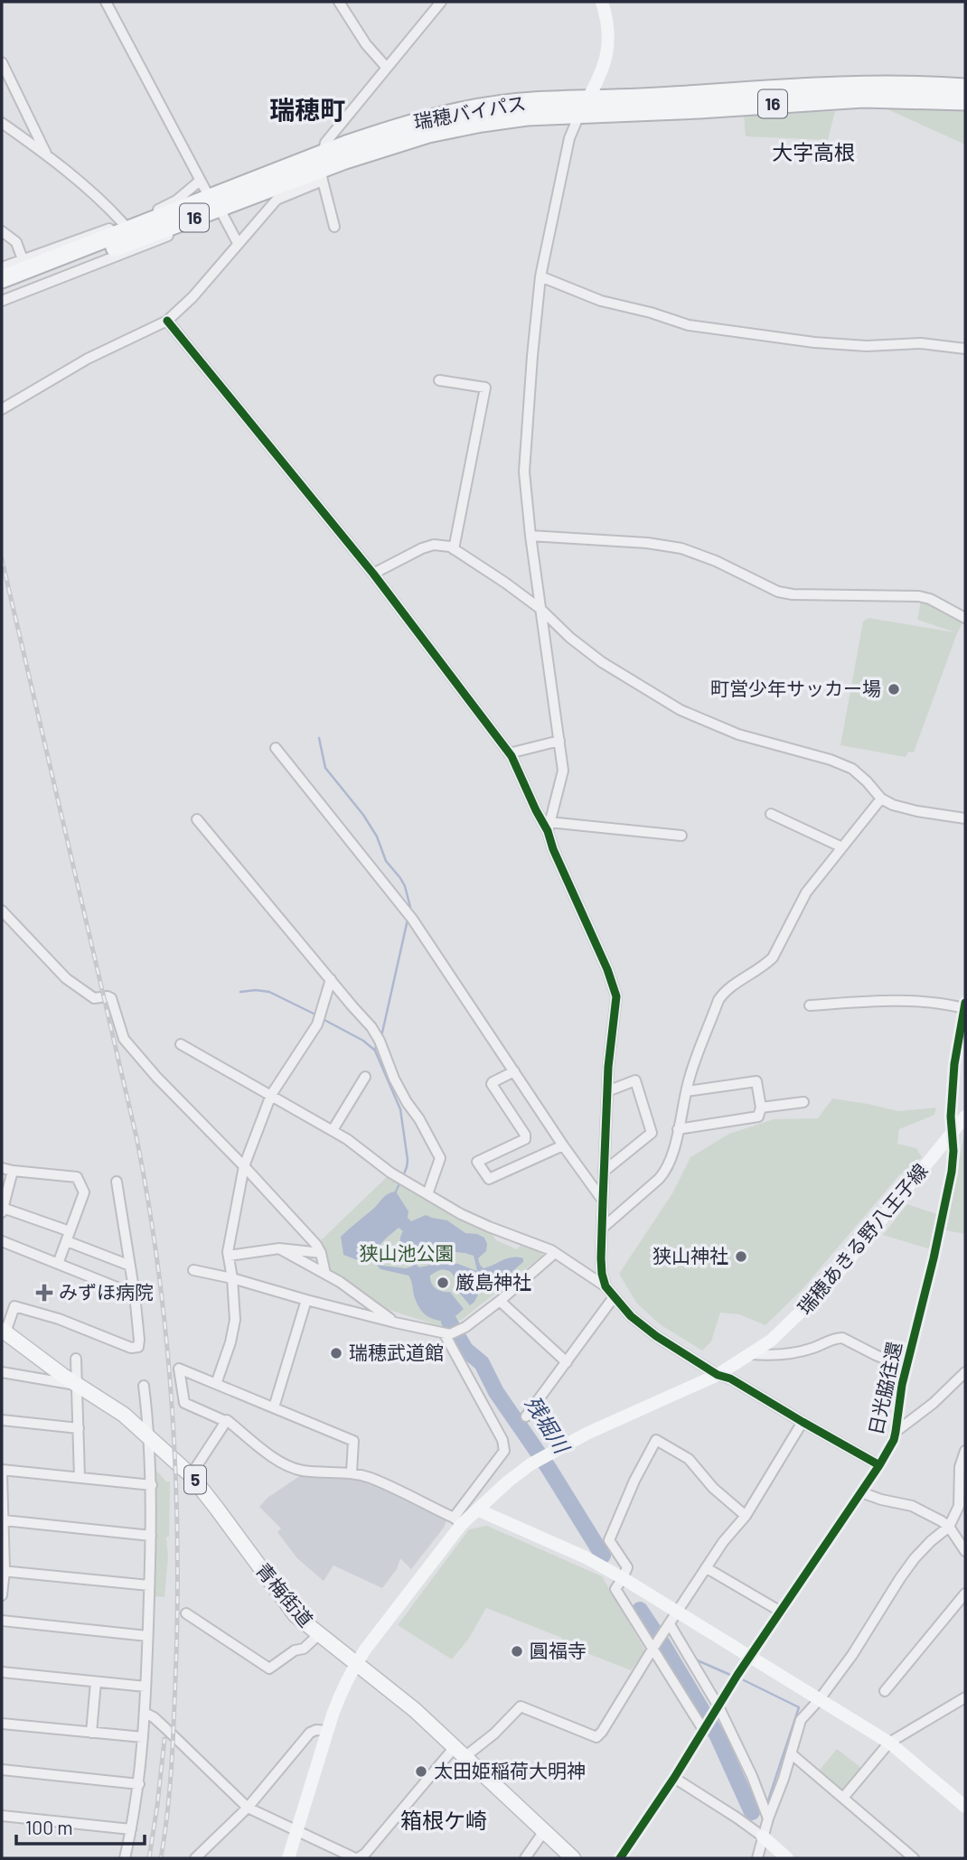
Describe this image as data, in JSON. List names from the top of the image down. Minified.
{"streets":{"highway":["16","瑞穂バイパス"],"main road":["5","青梅街道"],"street":["瑞穂あきる野八王子線","日光脇往還"]},"crossings":[["瑞穂あきる野八王子線","日光脇往還"],["瑞穂あきる野八王子線","青梅街道"]],"districts":["瑞穂町","大字高根","箱根ケ崎"],"water":["残堀川"],"parks":["狭山池公園"],"places":{"other":["町営少年サッカー場","狭山神社","厳島神社","瑞穂武道館","圓福寺","太田姫稲荷大明神"],"health":["みずほ病院"]},"scale_bar":"100 m"}
